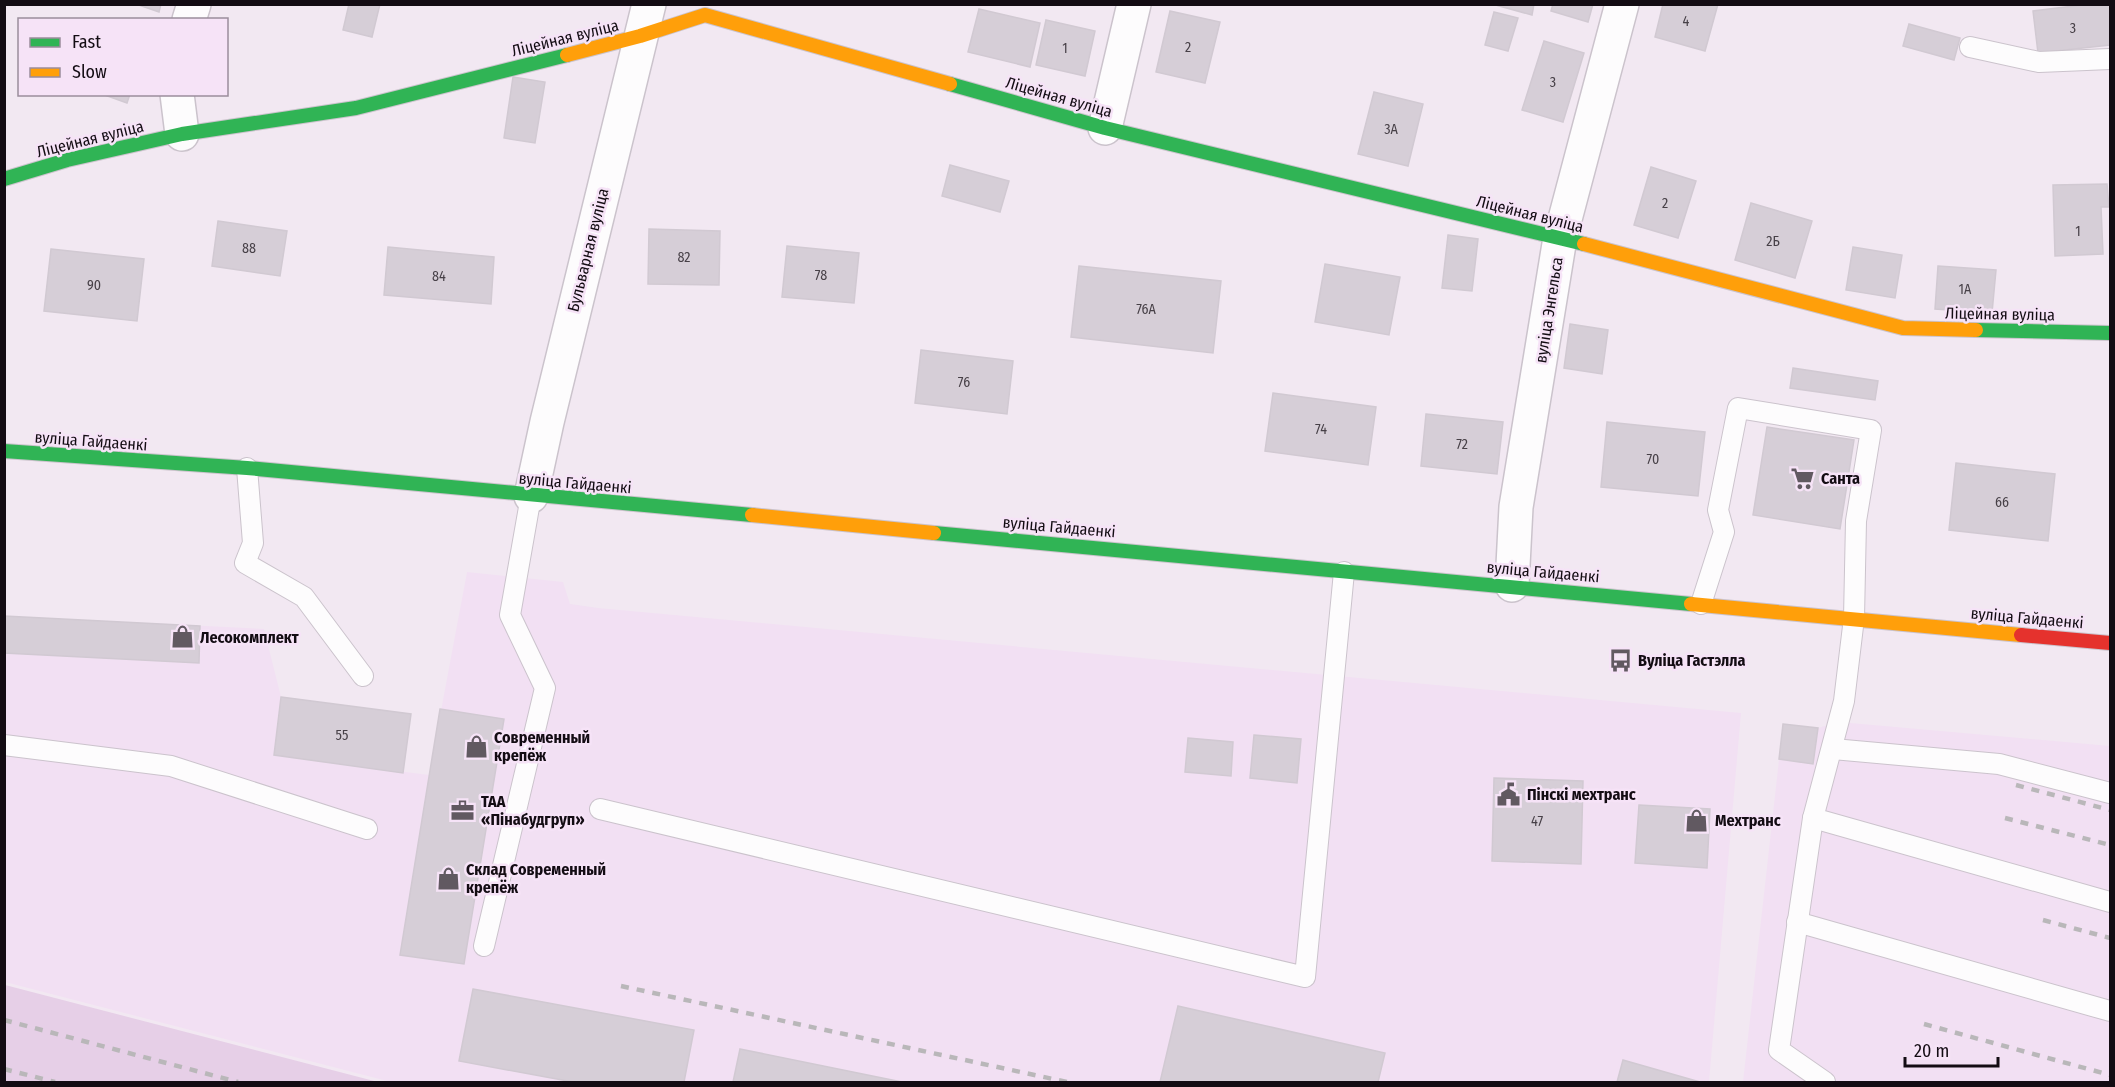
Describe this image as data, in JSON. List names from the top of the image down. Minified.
{"streets":{"street":["Ліцейная вуліца","Бульварная вуліца","вуліца Энгельса","вуліца Гайдаенкі"]},"crossings":[["Ліцейная вуліца","Бульварная вуліца"],["Ліцейная вуліца","вуліца Энгельса"],["Бульварная вуліца","вуліца Гайдаенкі"],["вуліца Энгельса","вуліца Гайдаенкі"]],"places":{"supermarket":["Санта"],"shop":["Лесокомплект","Современный крепёж","Мехтранс","Склад Современный крепёж"],"bus stop":["Вуліца Гастэлла"],"public building":["Пінскі мехтранс"],"office":["ТАА «Пінабудгруп»"]},"house_numbers":["4","3","2","1","3","3А","2","1","2Б","88","82","78","84","90","1А","76А","76","74","72","70","66","55","47"],"legend":["Fast","Slow"],"scale_bar":"20 m"}
